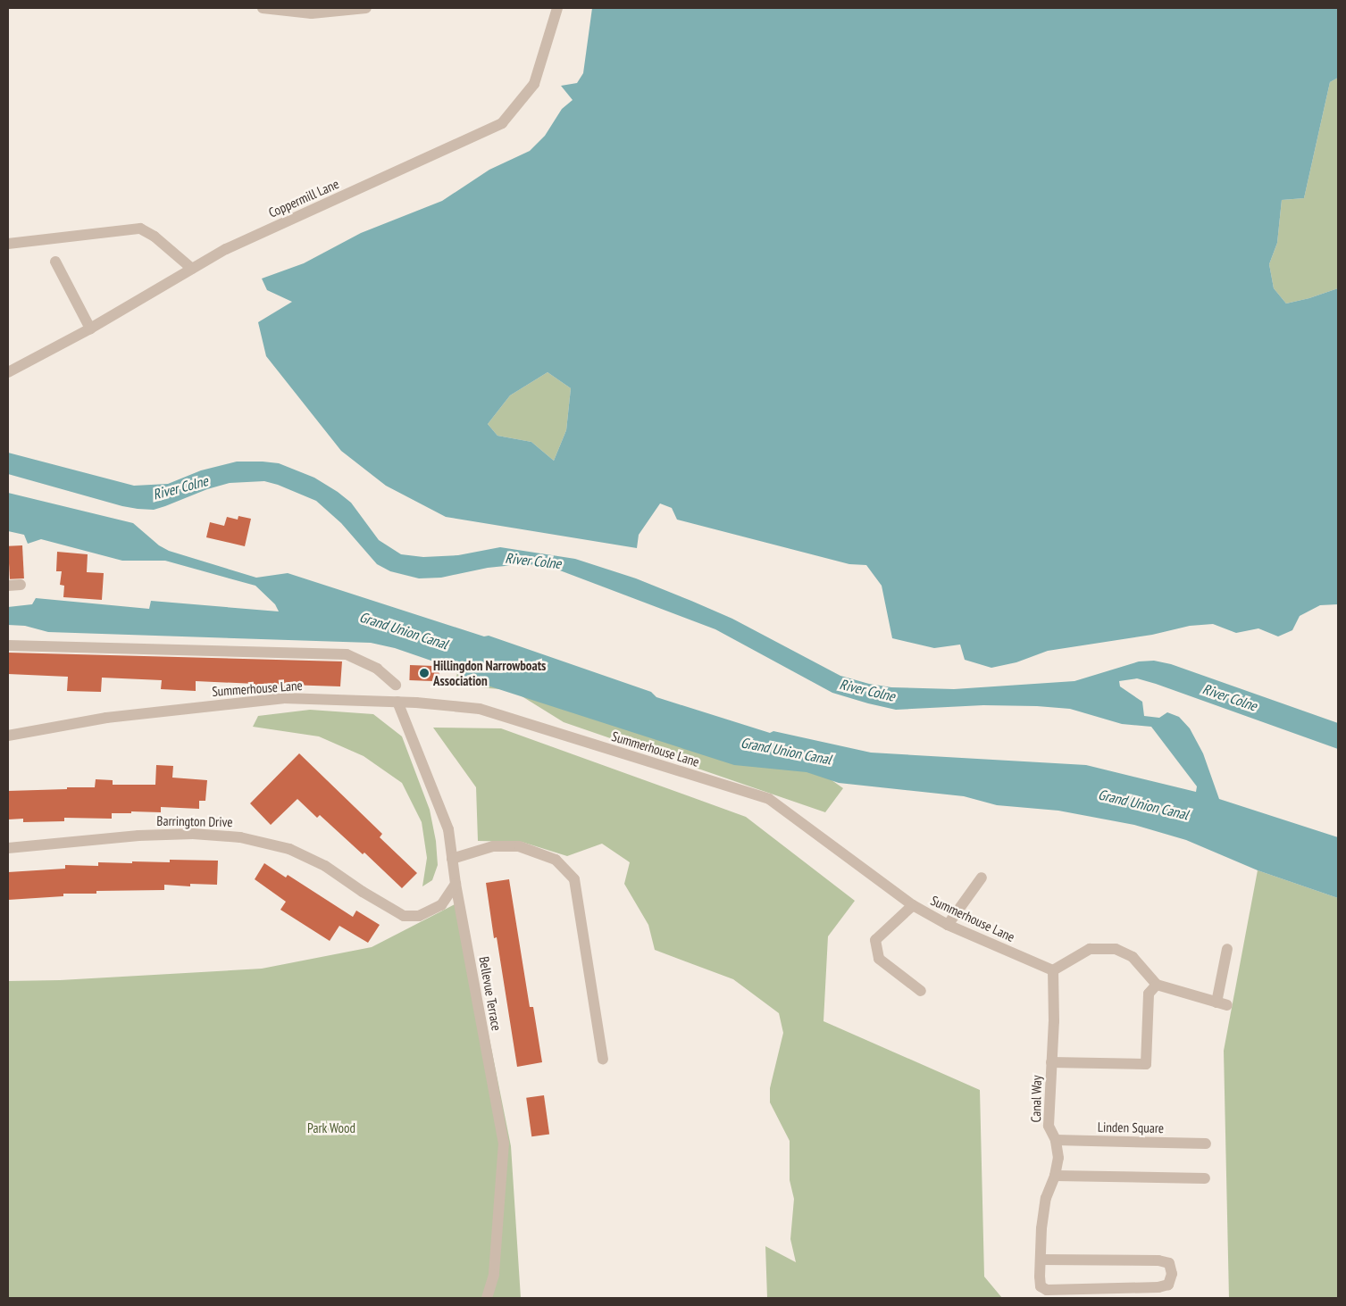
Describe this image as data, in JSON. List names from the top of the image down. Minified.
{"streets":{"street":["Coppermill Lane","Summerhouse Lane","Barrington Drive","Bellevue Terrace","Canal Way","Linden Square"]},"crossings":[["Summerhouse Lane","Bellevue Terrace"],["Summerhouse Lane","Canal Way"],["Barrington Drive","Bellevue Terrace"],["Canal Way","Linden Square"]],"water":["River Colne","Grand Union Canal"],"parks":["Park Wood"],"places":["Hillingdon Narrowboats Association"]}
